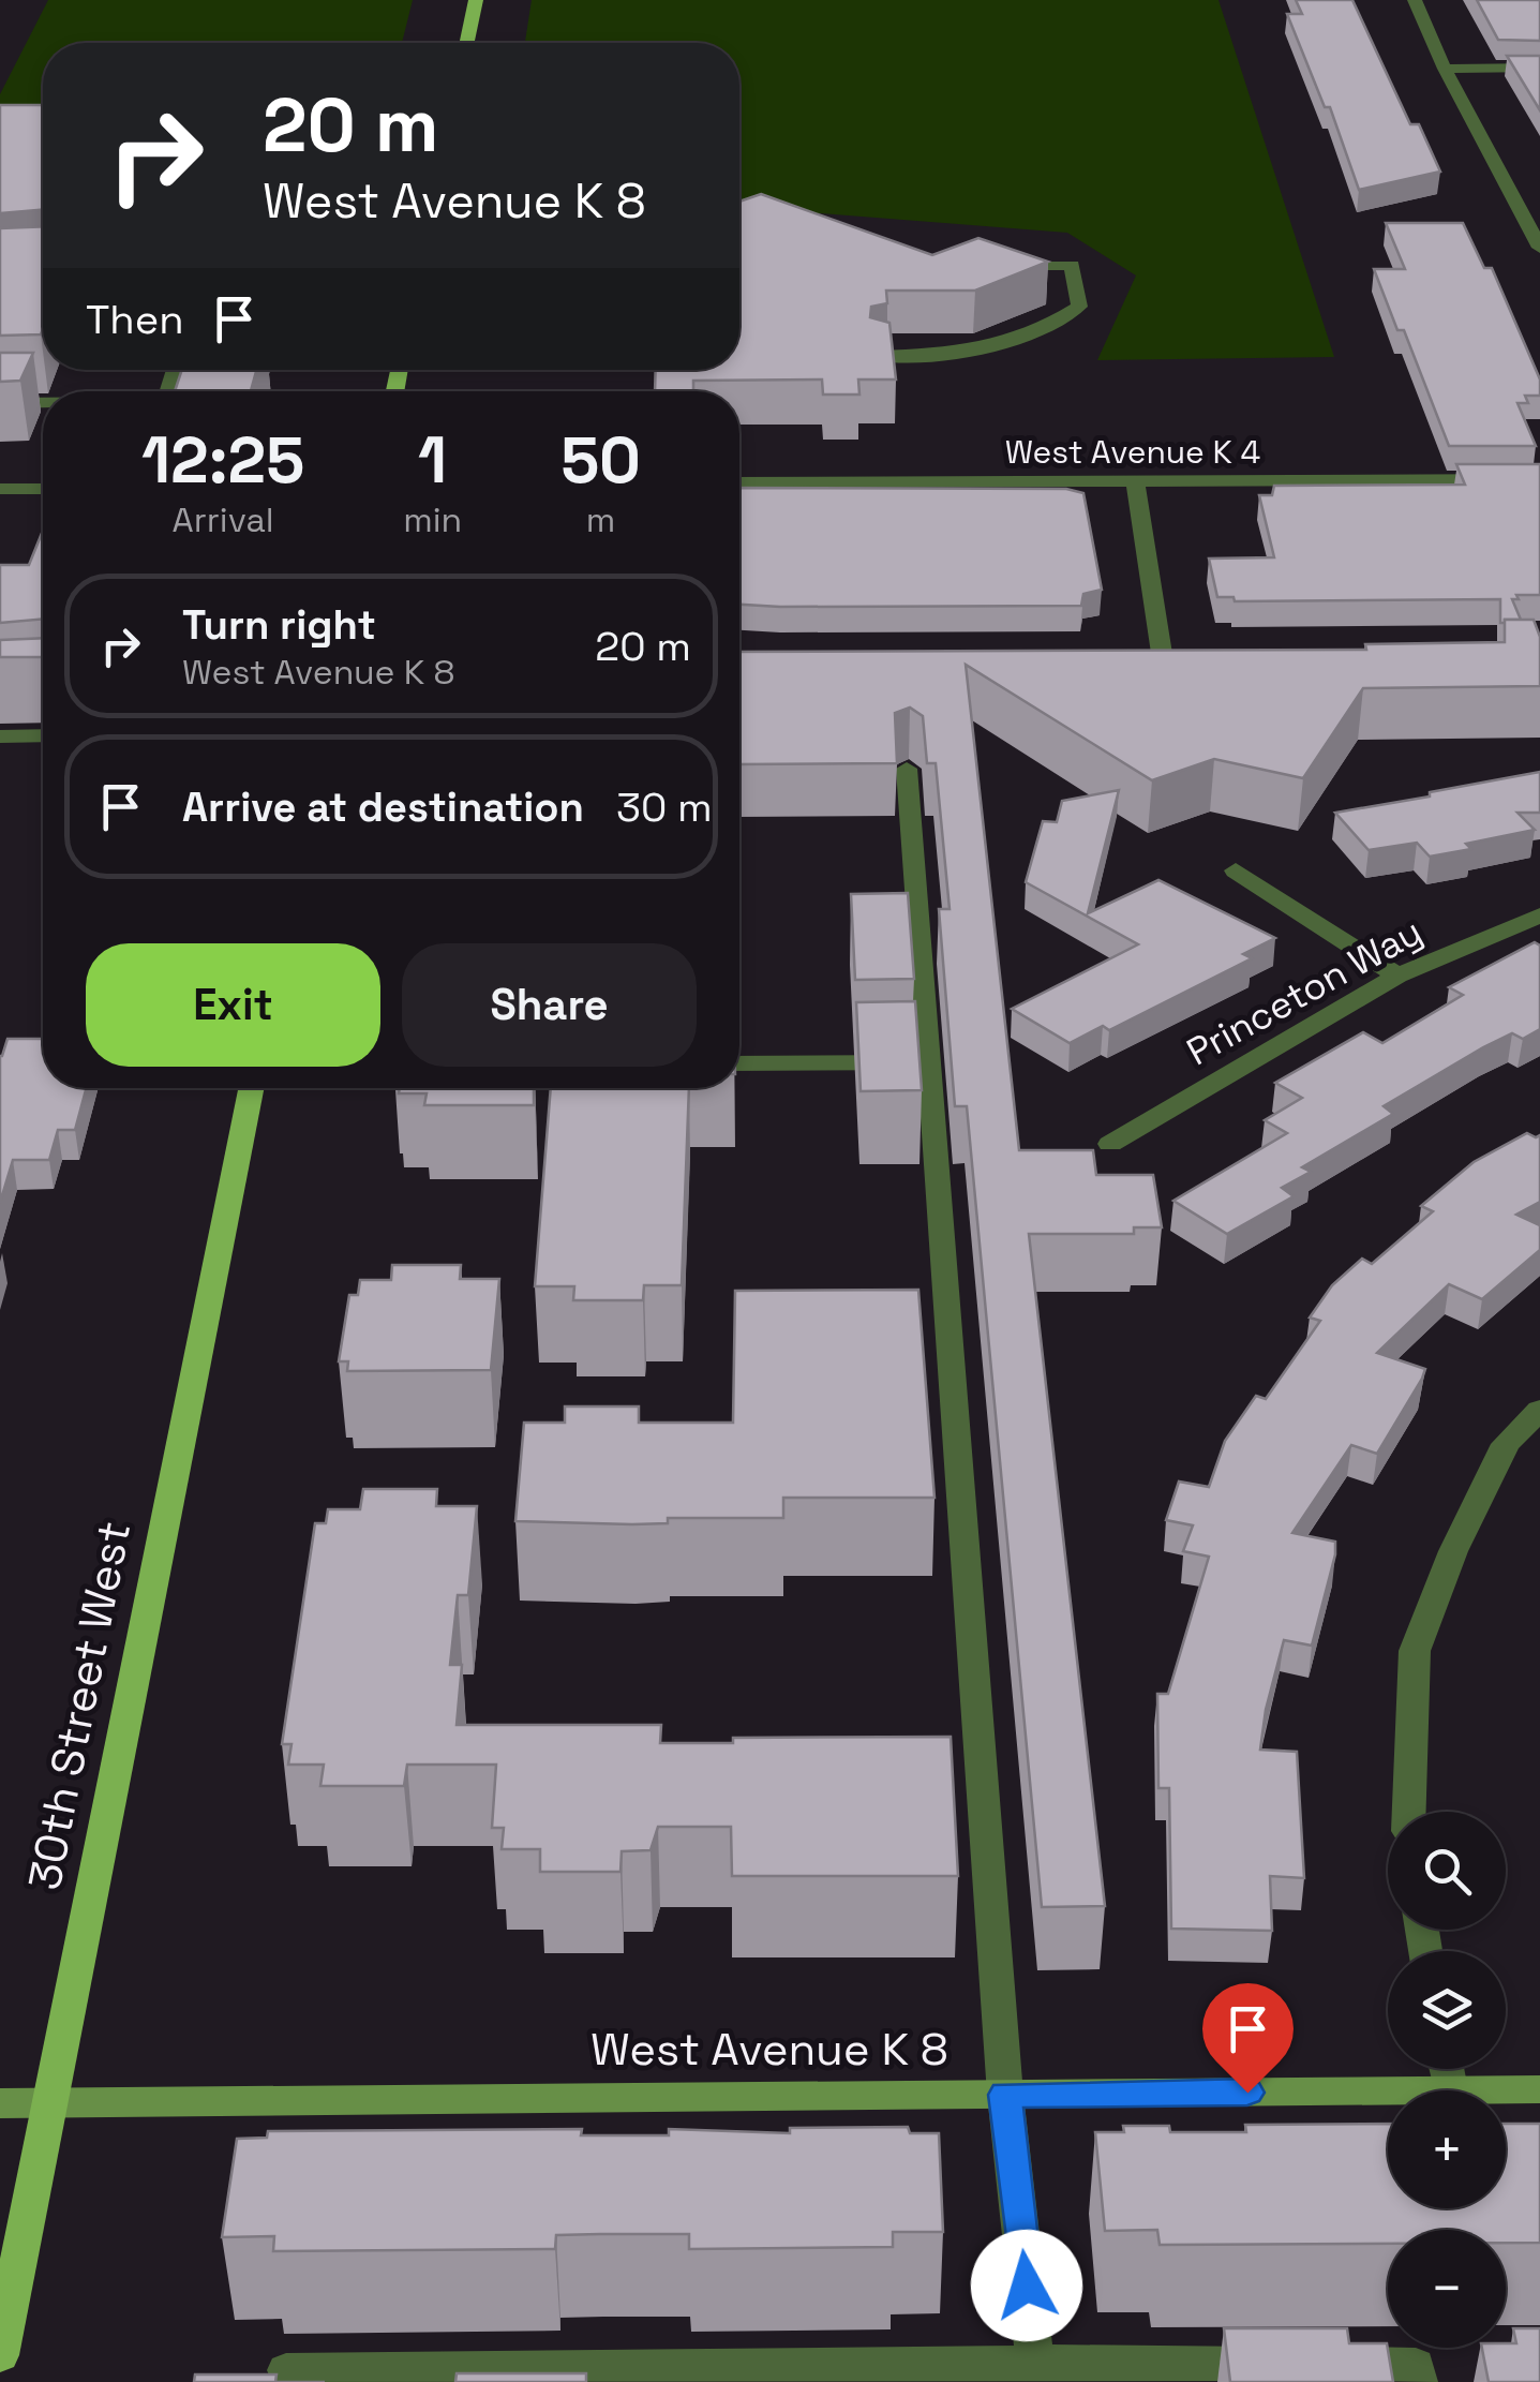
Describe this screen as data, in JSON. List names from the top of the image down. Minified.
{"streets":{"main road":["30th Street West"],"street":["West Avenue K 4","Princeton Way","West Avenue K 8"]},"crossings":[["30th Street West","West Avenue K 8"]],"page":{"turn":["20 m","West Avenue K 8"],"then":"Then","eta":["12:25","Arrival","1","min","50","m"],"list":[{"name":"Turn right","note":"West Avenue K 8","value":"20 m"},{"name":"Arrive at destination","value":"30 m"}],"buttons":["Exit","Share"],"map_buttons":["+","−"]}}
